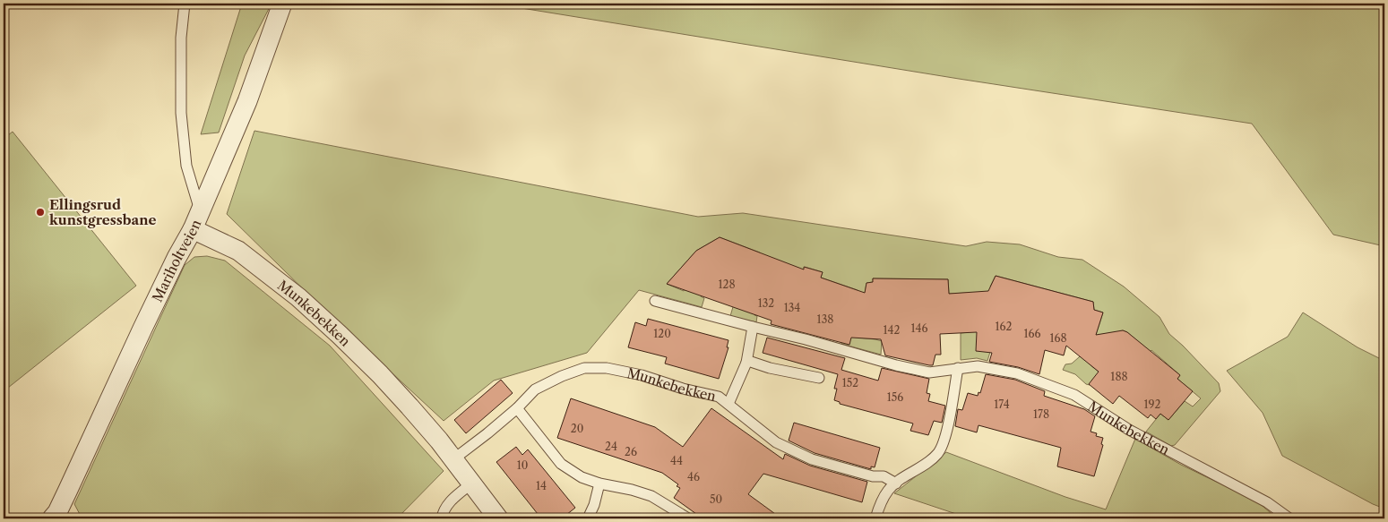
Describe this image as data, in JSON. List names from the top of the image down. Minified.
{"streets":{"street":["Mariholtveien","Munkebekken"]},"crossings":[["Mariholtveien","Munkebekken"]],"places":["Ellingsrud kunstgressbane"],"house_numbers":["128","132","134","138","162","146","142","120","166","168","188","152","156","174","192","178","20","24","26","44","10","46","14","50"]}
